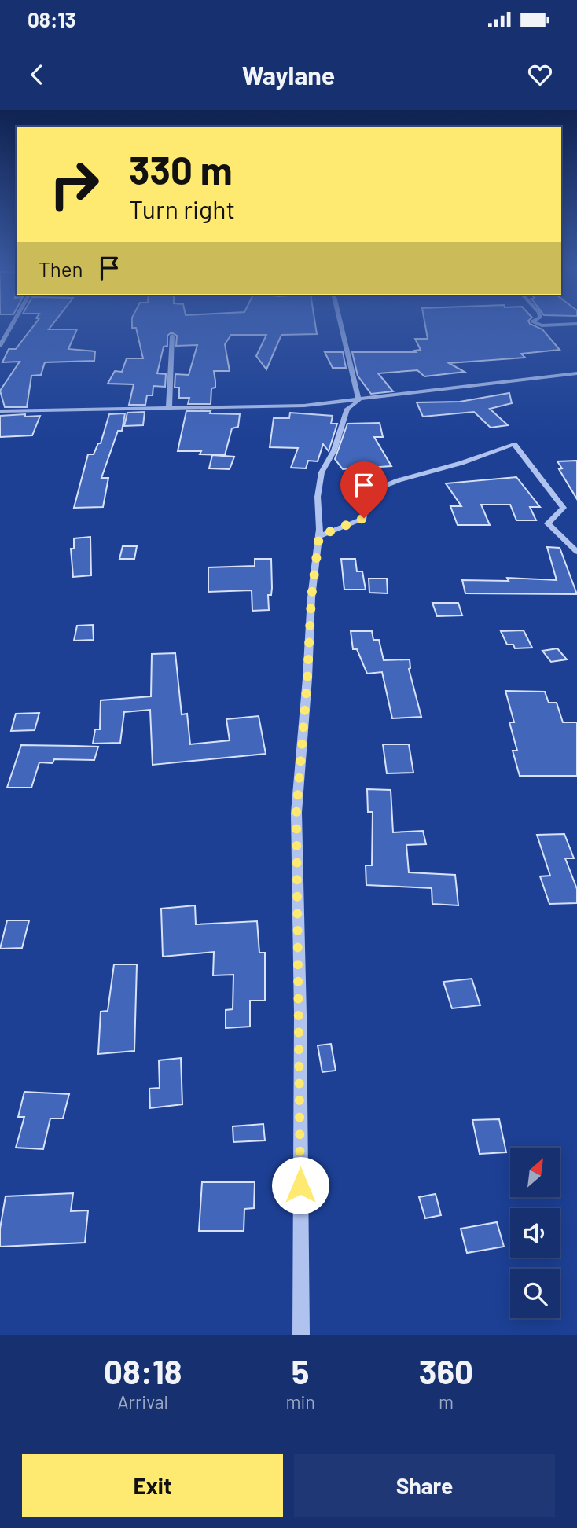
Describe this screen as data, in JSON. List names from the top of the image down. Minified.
{"north":"top right","page":{"status":"08:13","header":"Waylane","turn":["330 m","Turn right"],"then":"Then","eta":["08:18","Arrival","5","min","360","m"],"buttons":["Exit","Share"]}}
